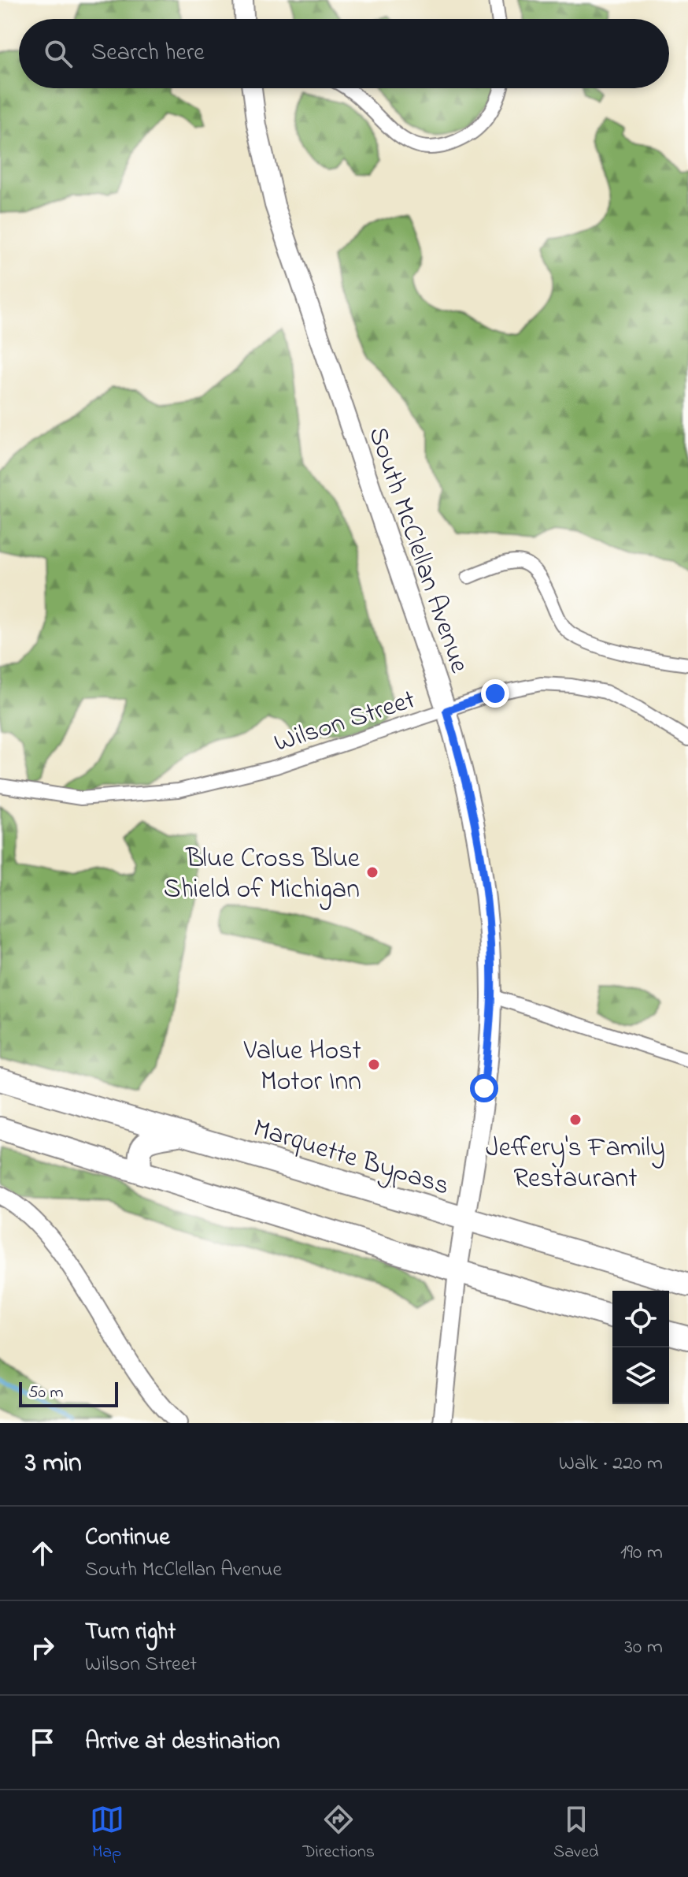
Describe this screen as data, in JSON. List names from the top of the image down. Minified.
{"streets":{"highway":["Marquette Bypass"],"main road":["South McClellan Avenue"],"street":["Wilson Street"]},"crossings":[["South McClellan Avenue","Wilson Street"],["South McClellan Avenue","Marquette Bypass"]],"places":["Blue Cross Blue Shield of Michigan","Value Host Motor Inn","Jeffery's Family Restaurant"],"scale_bar":"50 m","page":{"search":"Search here","scale":"50 m","heading":["3 min","Walk · 220 m"],"list":[["Continue","South McClellan Avenue","190 m"],["Turn right","Wilson Street","30 m"],"Arrive at destination"],"nav":["Map","Directions","Saved"]}}
